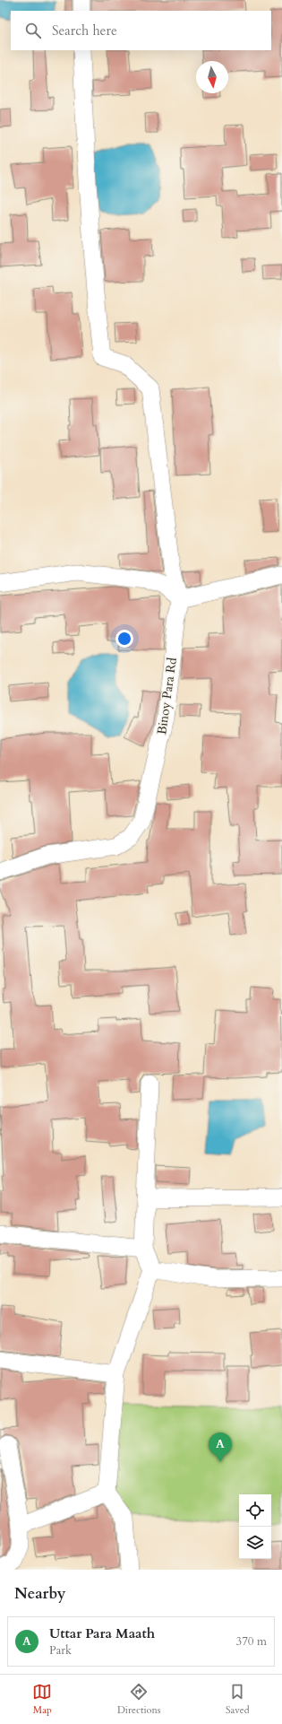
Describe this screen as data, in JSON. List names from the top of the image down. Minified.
{"streets":{"street":["Binoy Para Rd"]},"north":"bottom","page":{"search":"Search here","pins":"A","heading":"Nearby","list":[{"mark":"A","name":"Uttar Para Maath","note":"Park","value":"370 m"}],"nav":["Map","Directions","Saved"]}}
